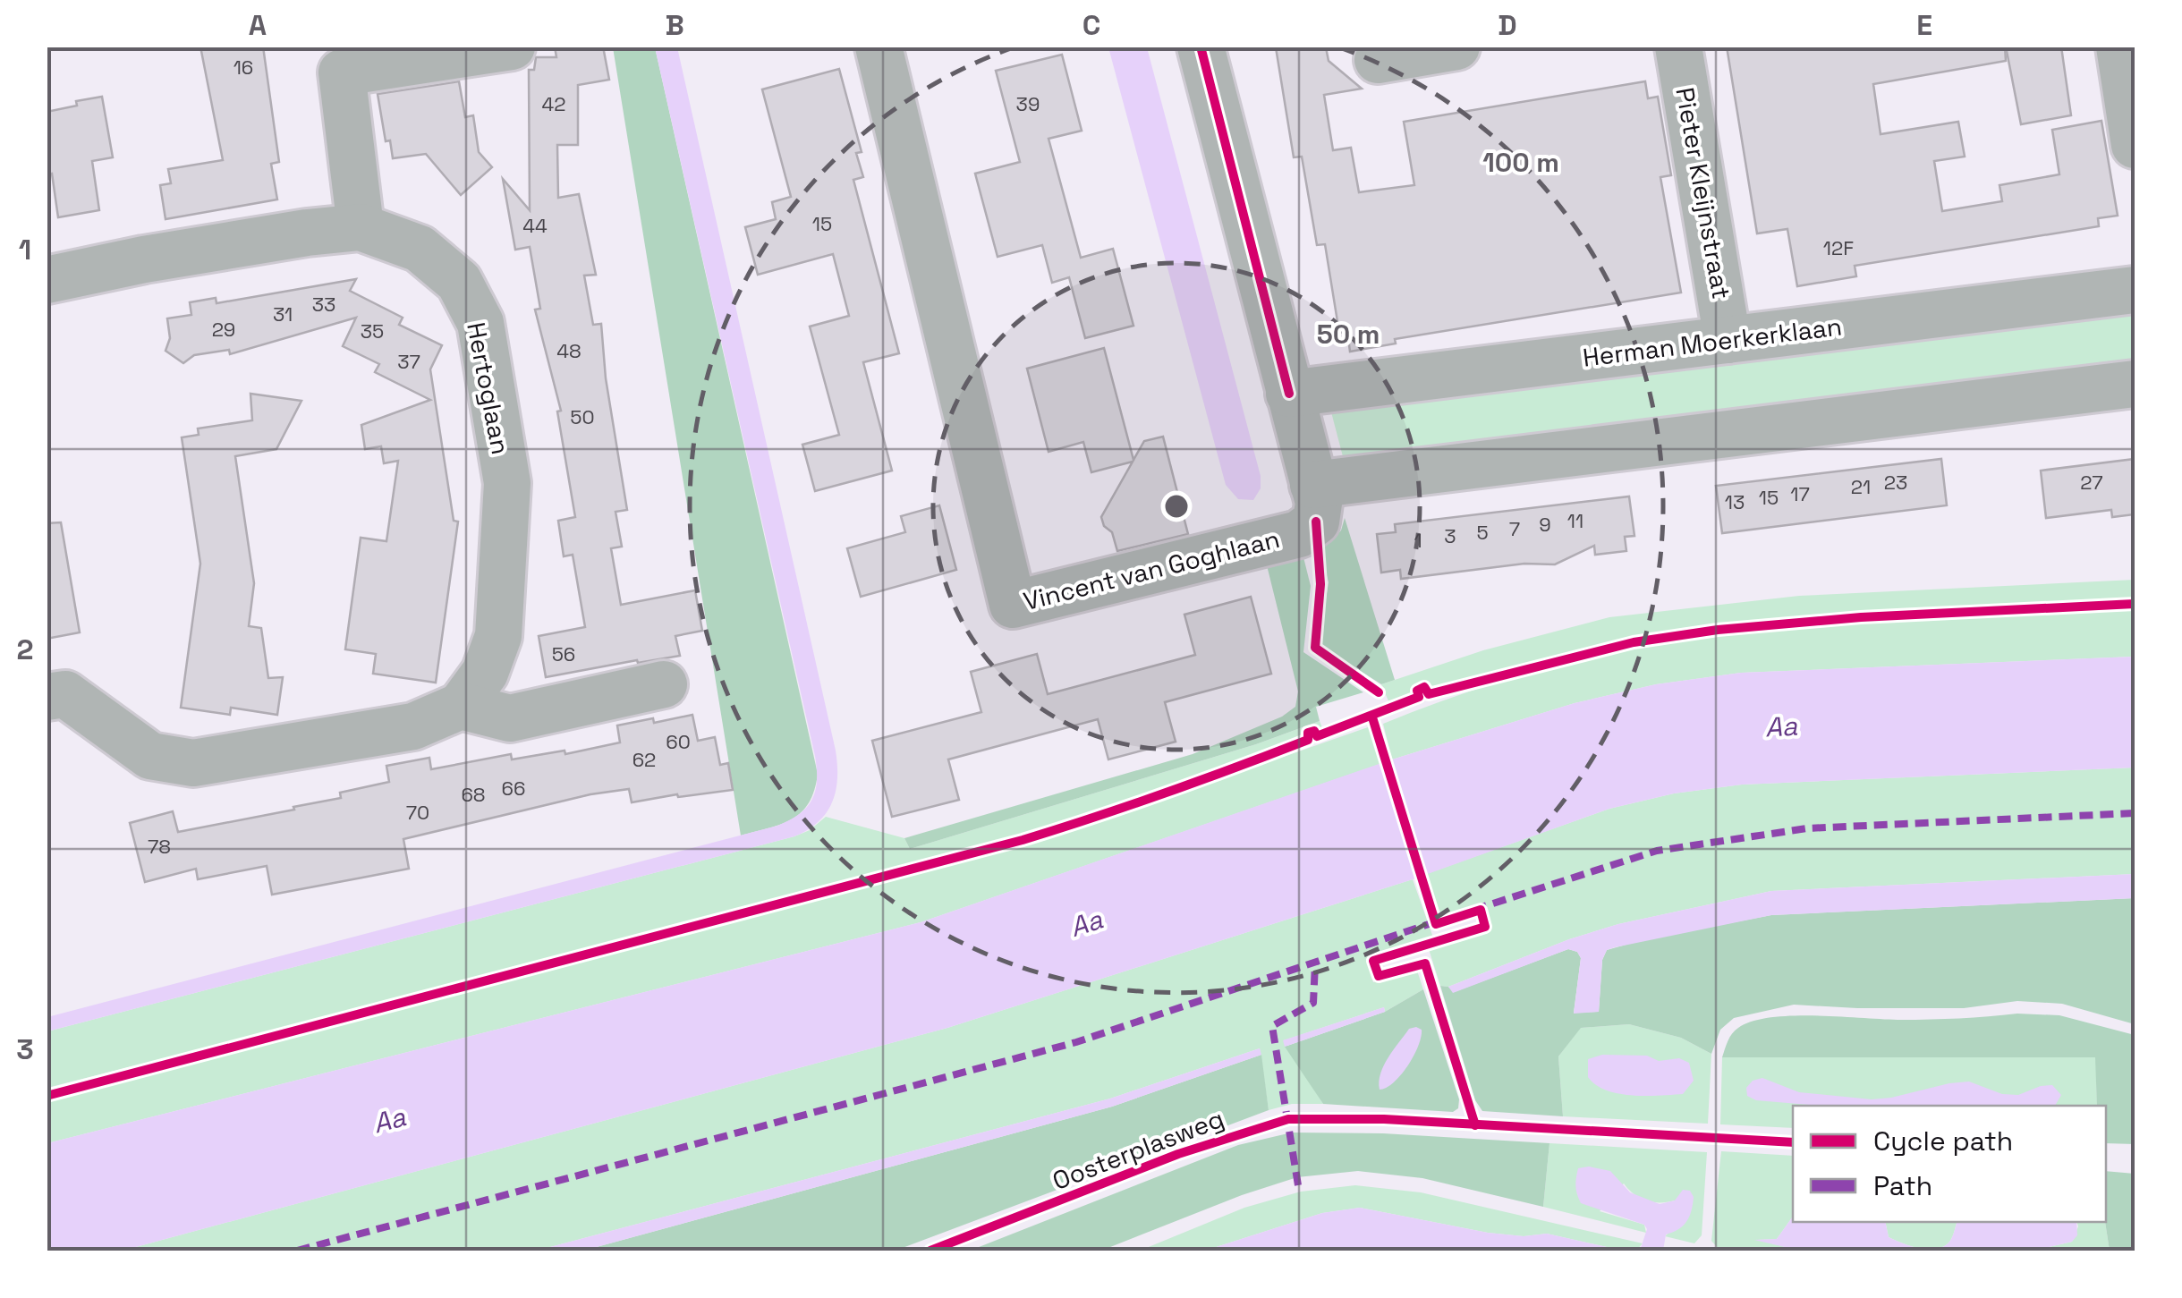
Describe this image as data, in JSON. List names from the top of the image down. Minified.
{"streets":{"street":["Pieter Kleijnstraat","Herman Moerkerklaan","Hertoglaan","Vincent van Goghlaan"],"cycle path":["Oosterplasweg"]},"crossings":[["Pieter Kleijnstraat","Herman Moerkerklaan"],["Herman Moerkerklaan","Vincent van Goghlaan"]],"water":["Aa"],"house_numbers":["16","42","39","15","44","12F","33","31","29","35","48","37","50","23","27","21","17","15","13","11","9","7","5","3","1","56","60","62","66","68","70","78"],"legend":["Cycle path","Path"],"grid":{"columns":["A","B","C","D","E"],"rows":["1","2","3"]},"rings":["100 m","50 m"]}
